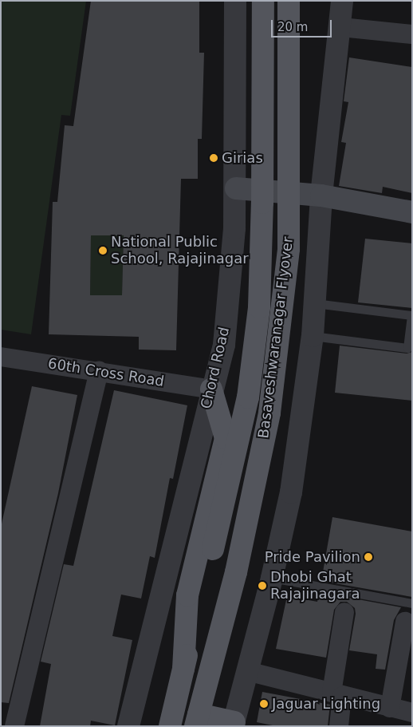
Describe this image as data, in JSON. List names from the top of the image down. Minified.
{"streets":{"main road":["Basaveshwaranagar Flyover"],"street":["Chord Road","60th Cross Road"]},"crossings":[["Chord Road","60th Cross Road"]],"places":["Girias","National Public School, Rajajinagar","Pride Pavilion","Dhobi Ghat Rajajinagara","Jaguar Lighting"],"scale_bar":"20 m"}
